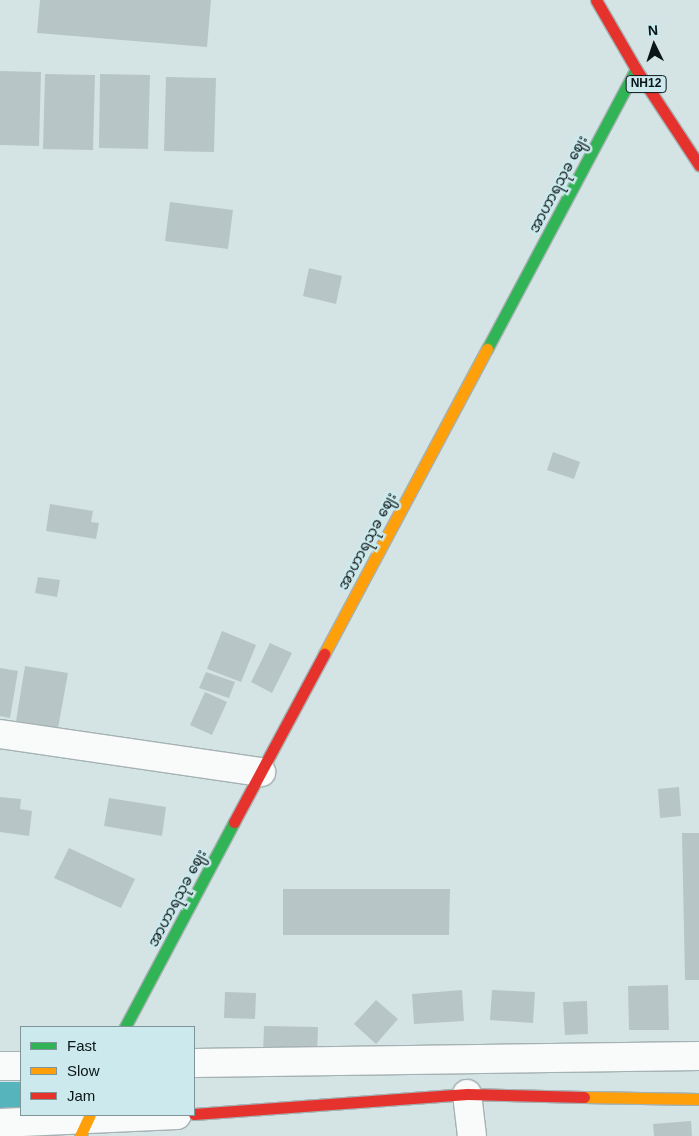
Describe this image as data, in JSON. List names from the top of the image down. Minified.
{"streets":{"main road":["NH12","အာဟာရသုခ ဈေး"]},"crossings":[["NH12","အာဟာရသုခ ဈေး"]],"legend":["Fast","Slow","Jam"],"north":"top"}
